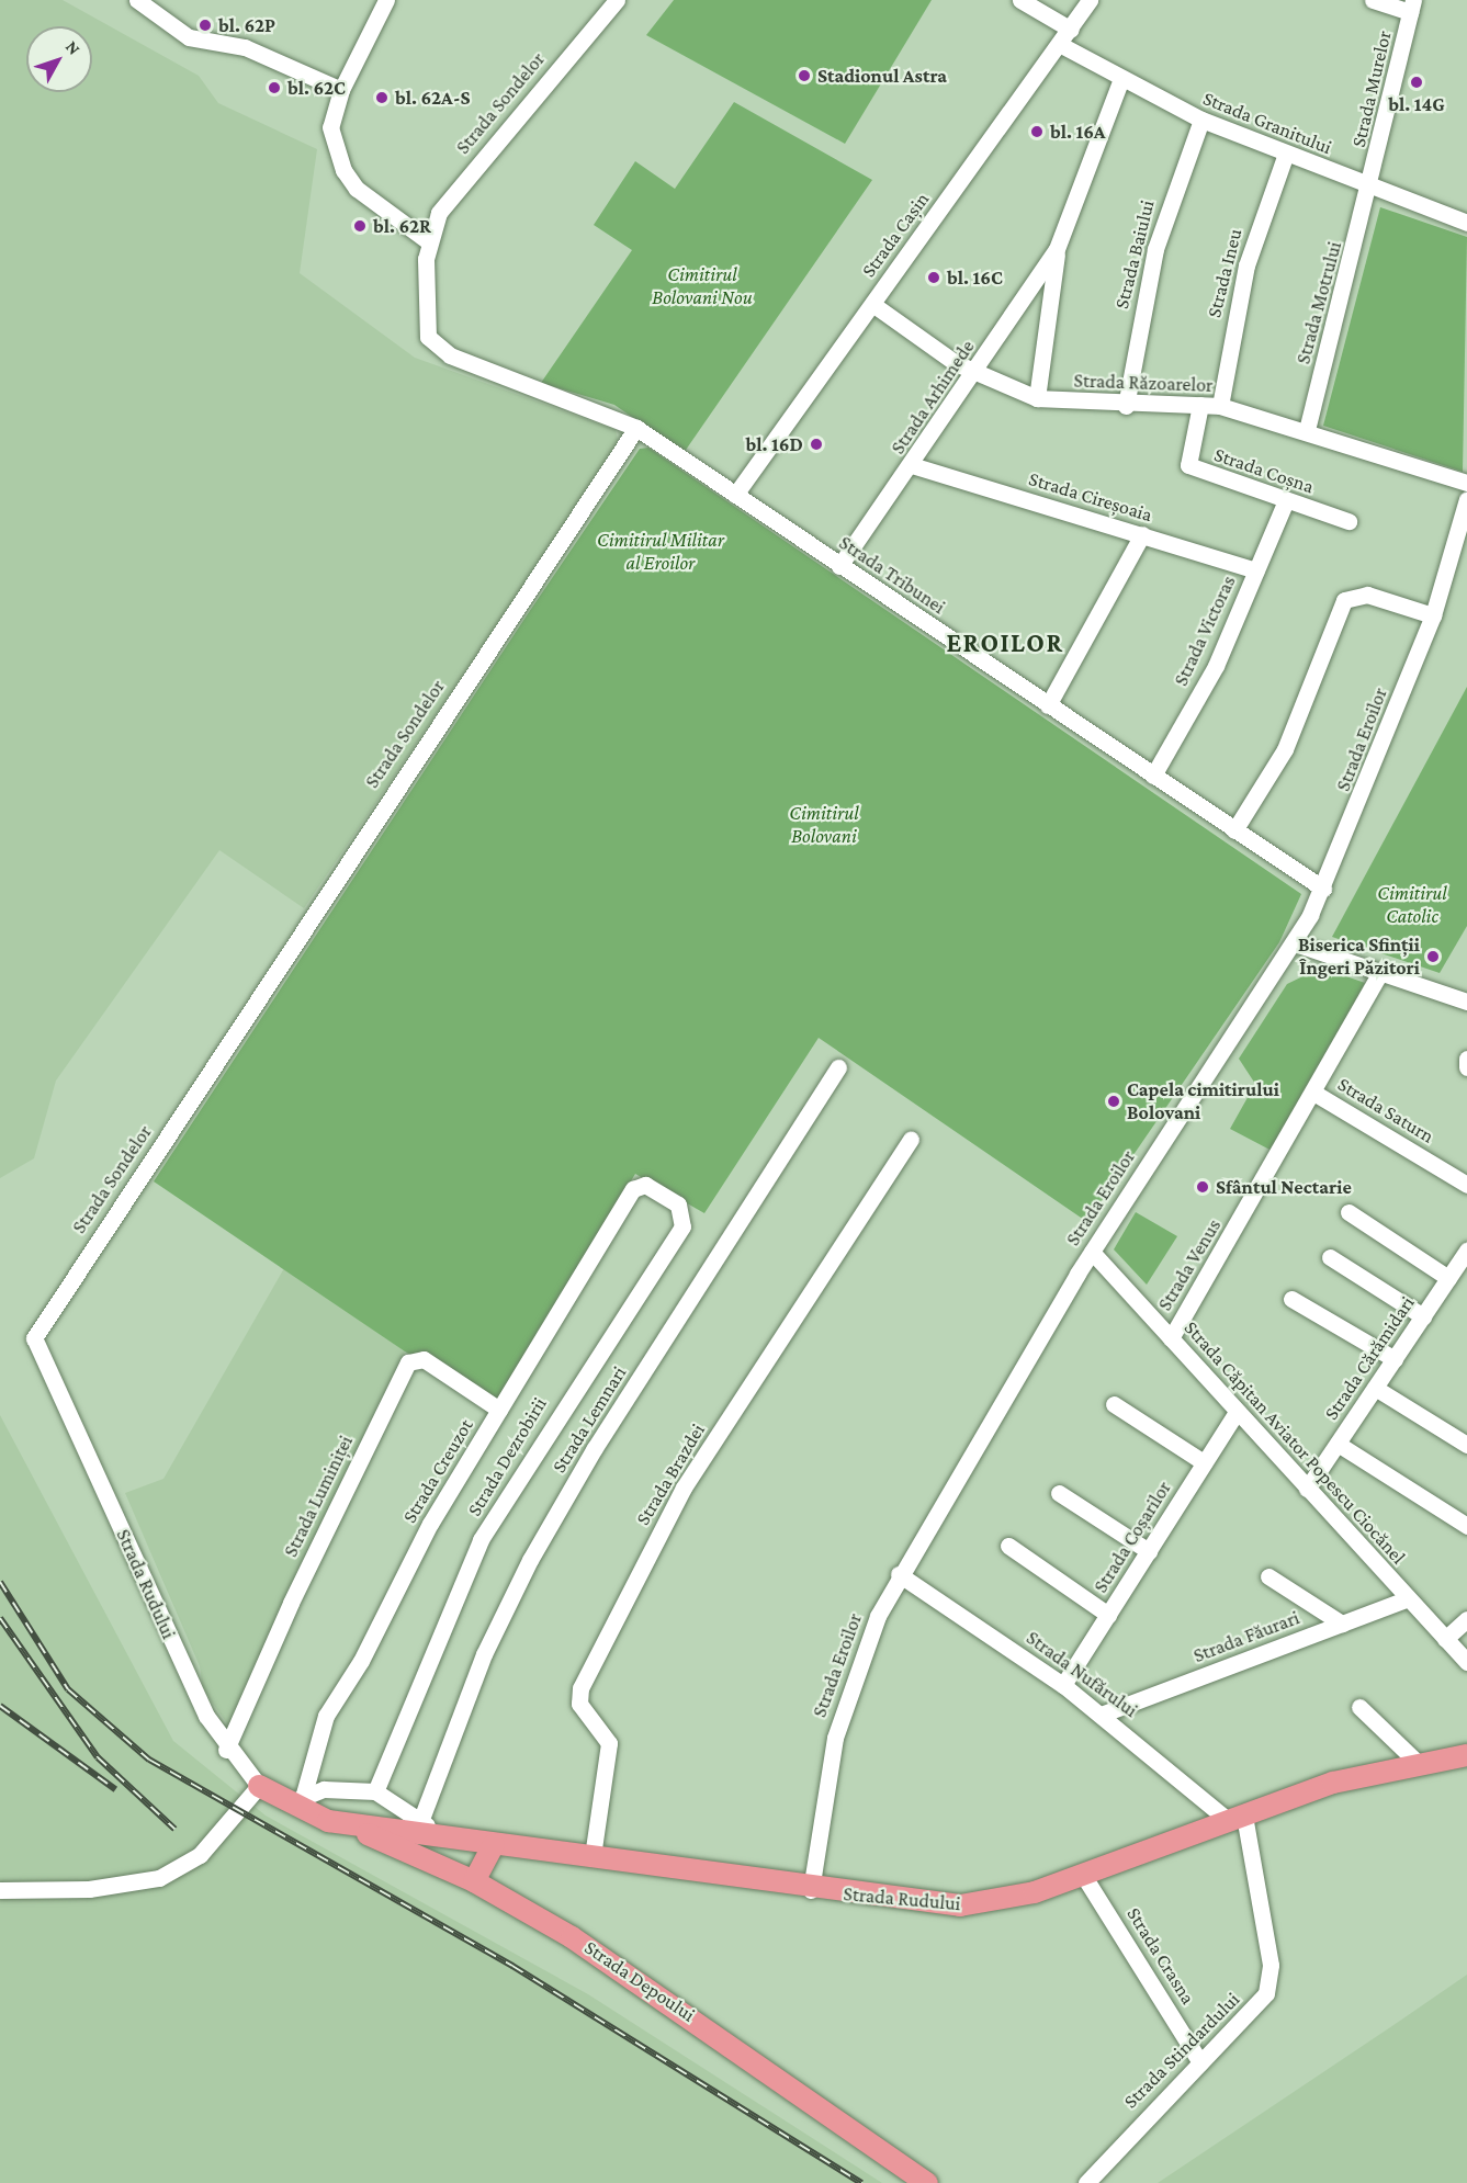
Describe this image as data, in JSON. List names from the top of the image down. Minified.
{"streets":{"main road":["Strada Rudului","Strada Depoului"],"street":["Strada Murelor","Strada Sondelor","Strada Granitului","Strada Cașin","Strada Baiului","Strada Ineu","Strada Motrului","Strada Răzoarelor","Strada Arhimede","Strada Coșna","Strada Cireșoaia","Strada Tribunei","Strada Victoras","Strada Eroilor","Strada Saturn","Strada Venus","Strada Cărămidari","Strada Lemnari","Strada Căpitan Aviator Popescu Ciocănel","Strada Dezrobirii","Strada Creuzot","Strada Brazdei","Strada Luminiței","Strada Coșarilor","Strada Făurari","Strada Nufărului","Strada Crasna","Strada Stindardului"]},"crossings":[["Strada Murelor","Strada Granitului"],["Strada Murelor","Strada Motrului"],["Strada Sondelor","Strada Tribunei"],["Strada Sondelor","Strada Rudului"],["Strada Granitului","Strada Cașin"],["Strada Granitului","Strada Baiului"],["Strada Granitului","Strada Ineu"],["Strada Granitului","Strada Motrului"],["Strada Granitului","Strada Arhimede"],["Strada Cașin","Strada Răzoarelor"],["Strada Cașin","Strada Tribunei"],["Strada Baiului","Strada Răzoarelor"],["Strada Ineu","Strada Răzoarelor"],["Strada Motrului","Strada Răzoarelor"],["Strada Răzoarelor","Strada Arhimede"],["Strada Răzoarelor","Strada Coșna"],["Strada Arhimede","Strada Cireșoaia"],["Strada Arhimede","Strada Tribunei"],["Strada Coșna","Strada Victoras"],["Strada Cireșoaia","Strada Victoras"],["Strada Tribunei","Strada Victoras"],["Strada Tribunei","Strada Eroilor"],["Strada Eroilor","Strada Căpitan Aviator Popescu Ciocănel"],["Strada Eroilor","Strada Rudului"],["Strada Eroilor","Strada Nufărului"],["Strada Saturn","Strada Venus"],["Strada Venus","Strada Căpitan Aviator Popescu Ciocănel"],["Strada Cărămidari","Strada Căpitan Aviator Popescu Ciocănel"],["Strada Lemnari","Strada Rudului"],["Strada Căpitan Aviator Popescu Ciocănel","Strada Coșarilor"],["Strada Căpitan Aviator Popescu Ciocănel","Strada Făurari"],["Strada Dezrobirii","Strada Creuzot"],["Strada Dezrobirii","Strada Rudului"],["Strada Creuzot","Strada Luminiței"],["Strada Creuzot","Strada Rudului"],["Strada Brazdei","Strada Rudului"],["Strada Luminiței","Strada Rudului"],["Strada Coșarilor","Strada Nufărului"],["Strada Rudului","Strada Nufărului"],["Strada Rudului","Strada Crasna"],["Strada Rudului","Strada Depoului"],["Strada Rudului","Strada Stindardului"],["Strada Făurari","Strada Nufărului"],["Strada Nufărului","Strada Stindardului"],["Strada Crasna","Strada Stindardului"]],"districts":["EROILOR"],"parks":["Cimitirul Bolovani Nou","Cimitirul Militar al Eroilor","Cimitirul Bolovani","Cimitirul Catolic"],"places":["bl. 62P","Stadionul Astra","bl. 14G","bl. 62C","bl. 62A-S","bl. 16A","bl. 62R","bl. 16C","bl. 16D","Biserica Sfinții Îngeri Păzitori","Capela cimitirului Bolovani","Sfântul Nectarie"],"north":"top right"}
